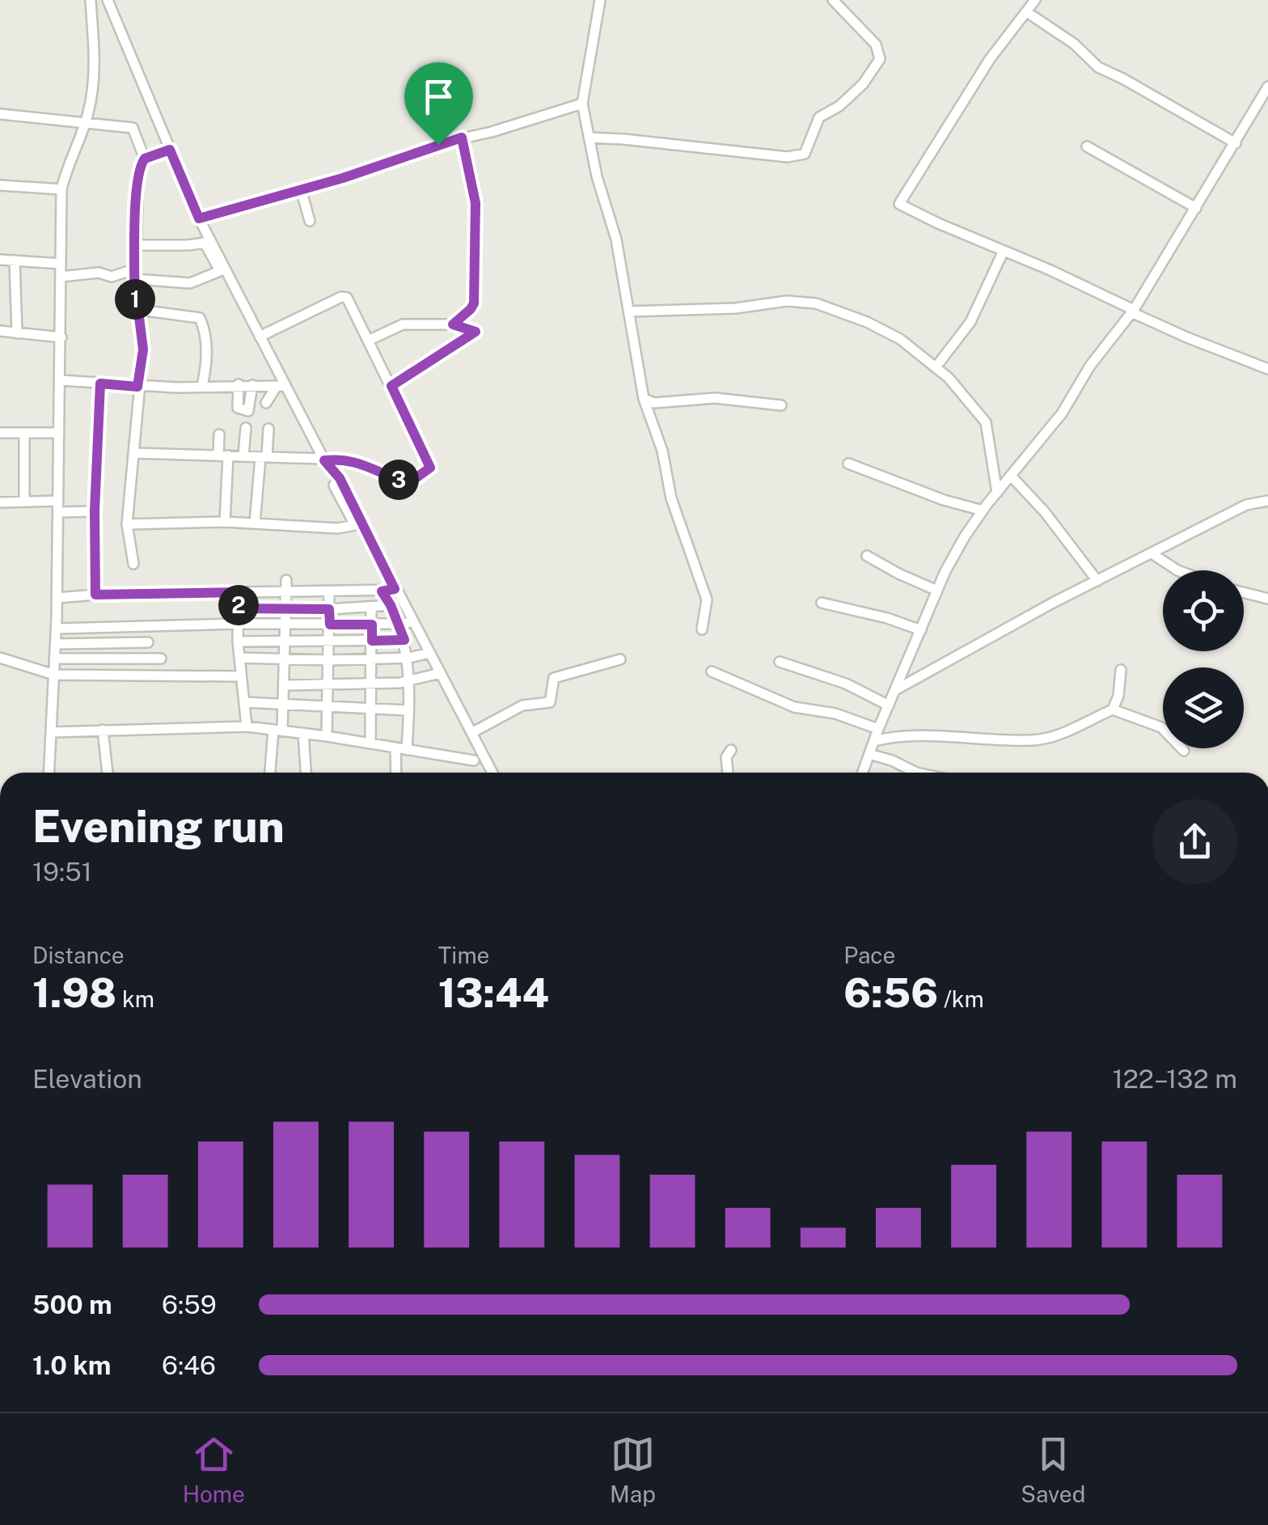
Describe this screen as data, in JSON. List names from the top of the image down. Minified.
{"page":{"pins":["1","3","2"],"heading":["Evening run","19:51"],"stats":[["Distance","1.98 km"],["Time","13:44"],["Pace","6:56 /km"]],"chart":["Elevation","122–132 m"],"list":[{"name":"500 m","note":"6:59"},{"name":"1.0 km","note":"6:46"}],"tabs":["Home","Map","Saved"]}}
